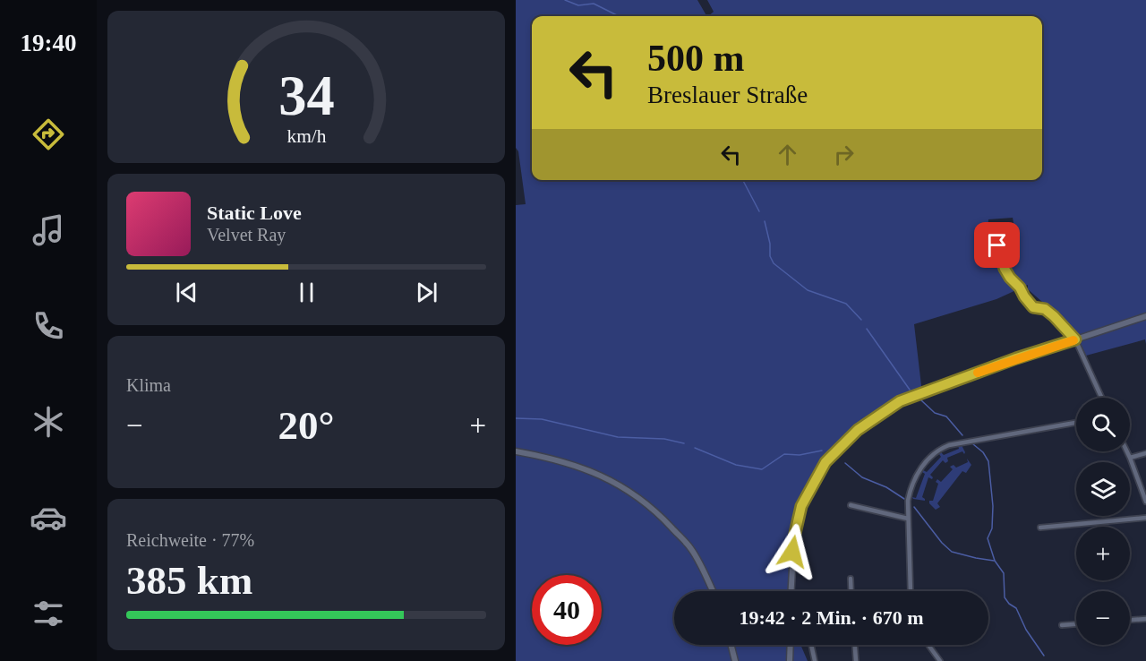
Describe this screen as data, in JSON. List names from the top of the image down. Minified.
{"page":{"tabs":"19:40","turn":["500 m","Breslauer Straße"],"song":["Static Love","Velvet Ray"],"tile":["Klima",["Reichweite · 77%","385 km"]],"map_buttons":["+","−"],"heat":["−","20°","+"],"limit":"40","trip":"19:42 · 2 Min. · 670 m","gauge":["34","km/h"]}}
